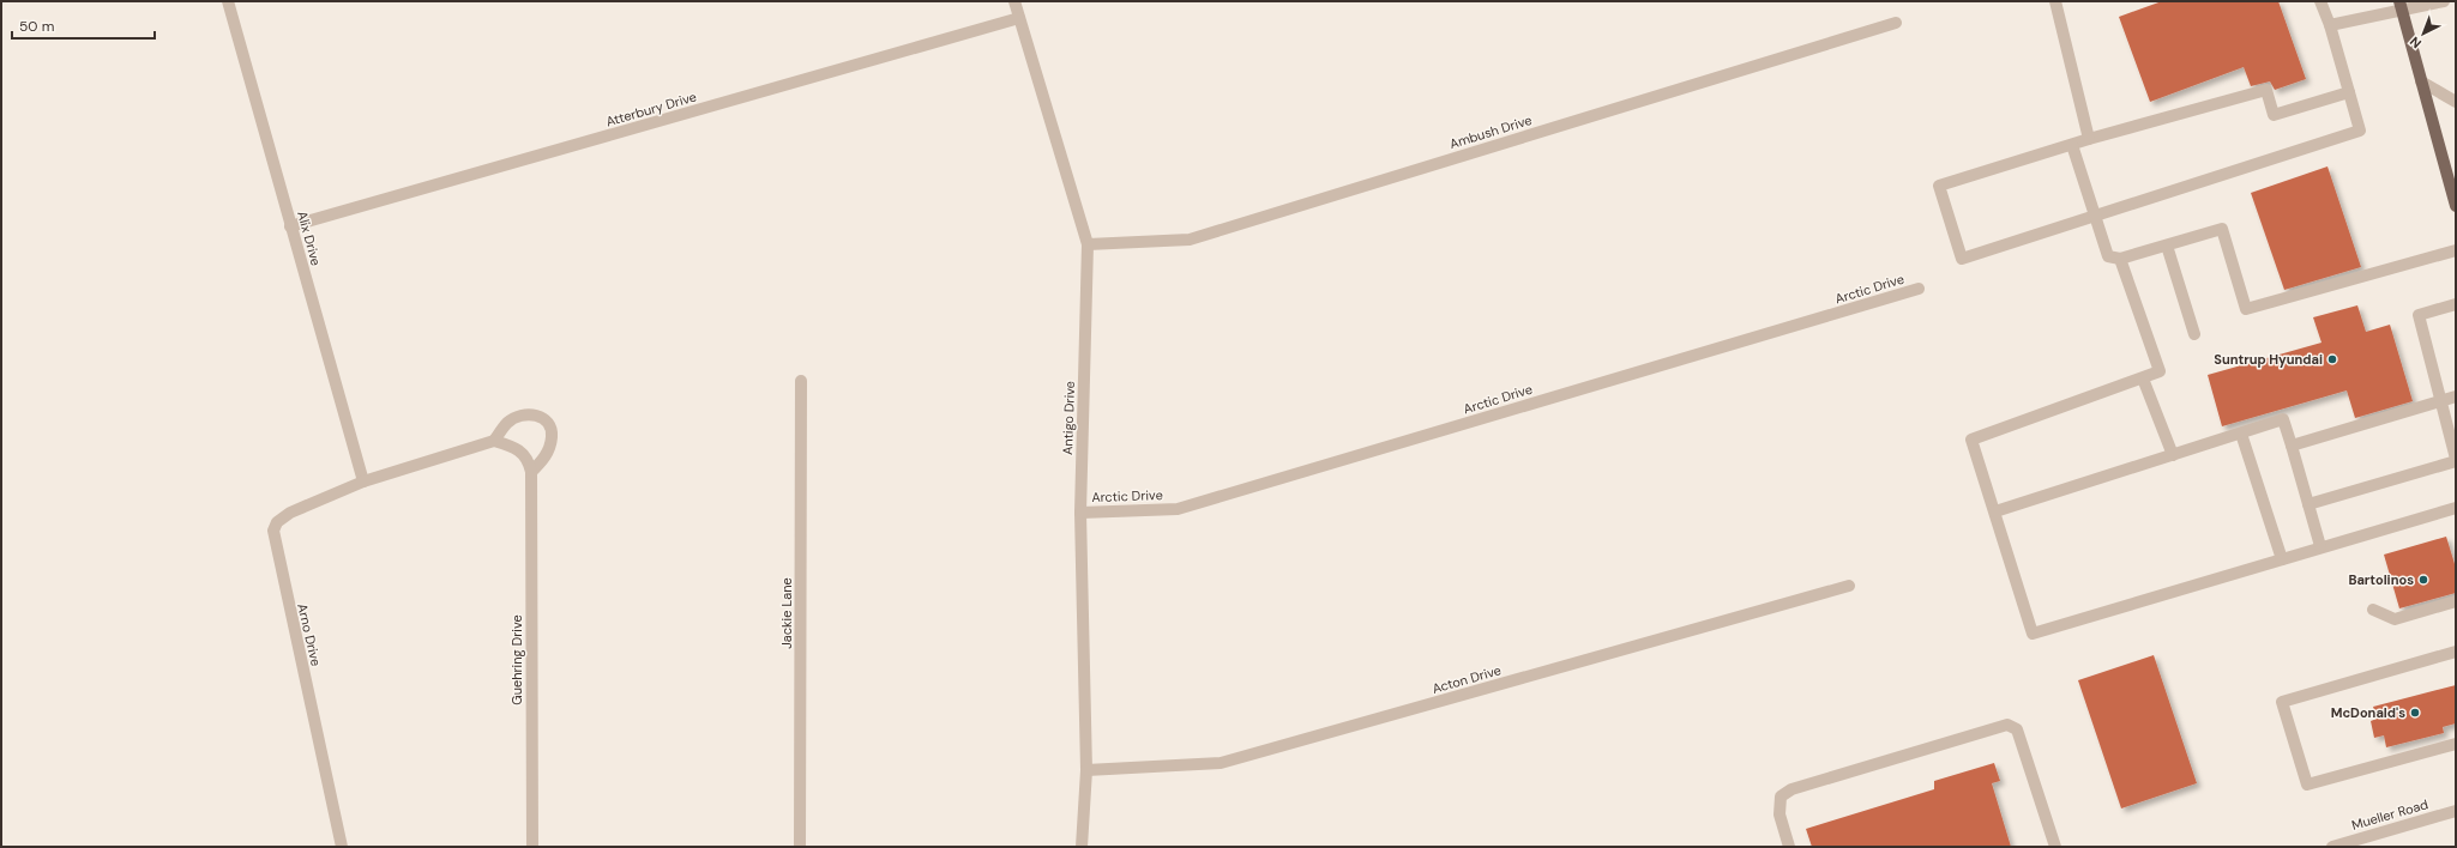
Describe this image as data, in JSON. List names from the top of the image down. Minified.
{"streets":{"street":["Atterbury Drive","Ambush Drive","Alix Drive","Arctic Drive","Antigo Drive","Jackie Lane","Arno Drive","Guehring Drive","Acton Drive","Mueller Road"]},"crossings":[["Atterbury Drive","Alix Drive"],["Atterbury Drive","Antigo Drive"],["Ambush Drive","Antigo Drive"],["Alix Drive","Arno Drive"],["Arctic Drive","Antigo Drive"],["Antigo Drive","Acton Drive"]],"places":["Suntrup Hyundai","Bartolinos","McDonald's"],"scale_bar":"50 m","north":"bottom left"}
